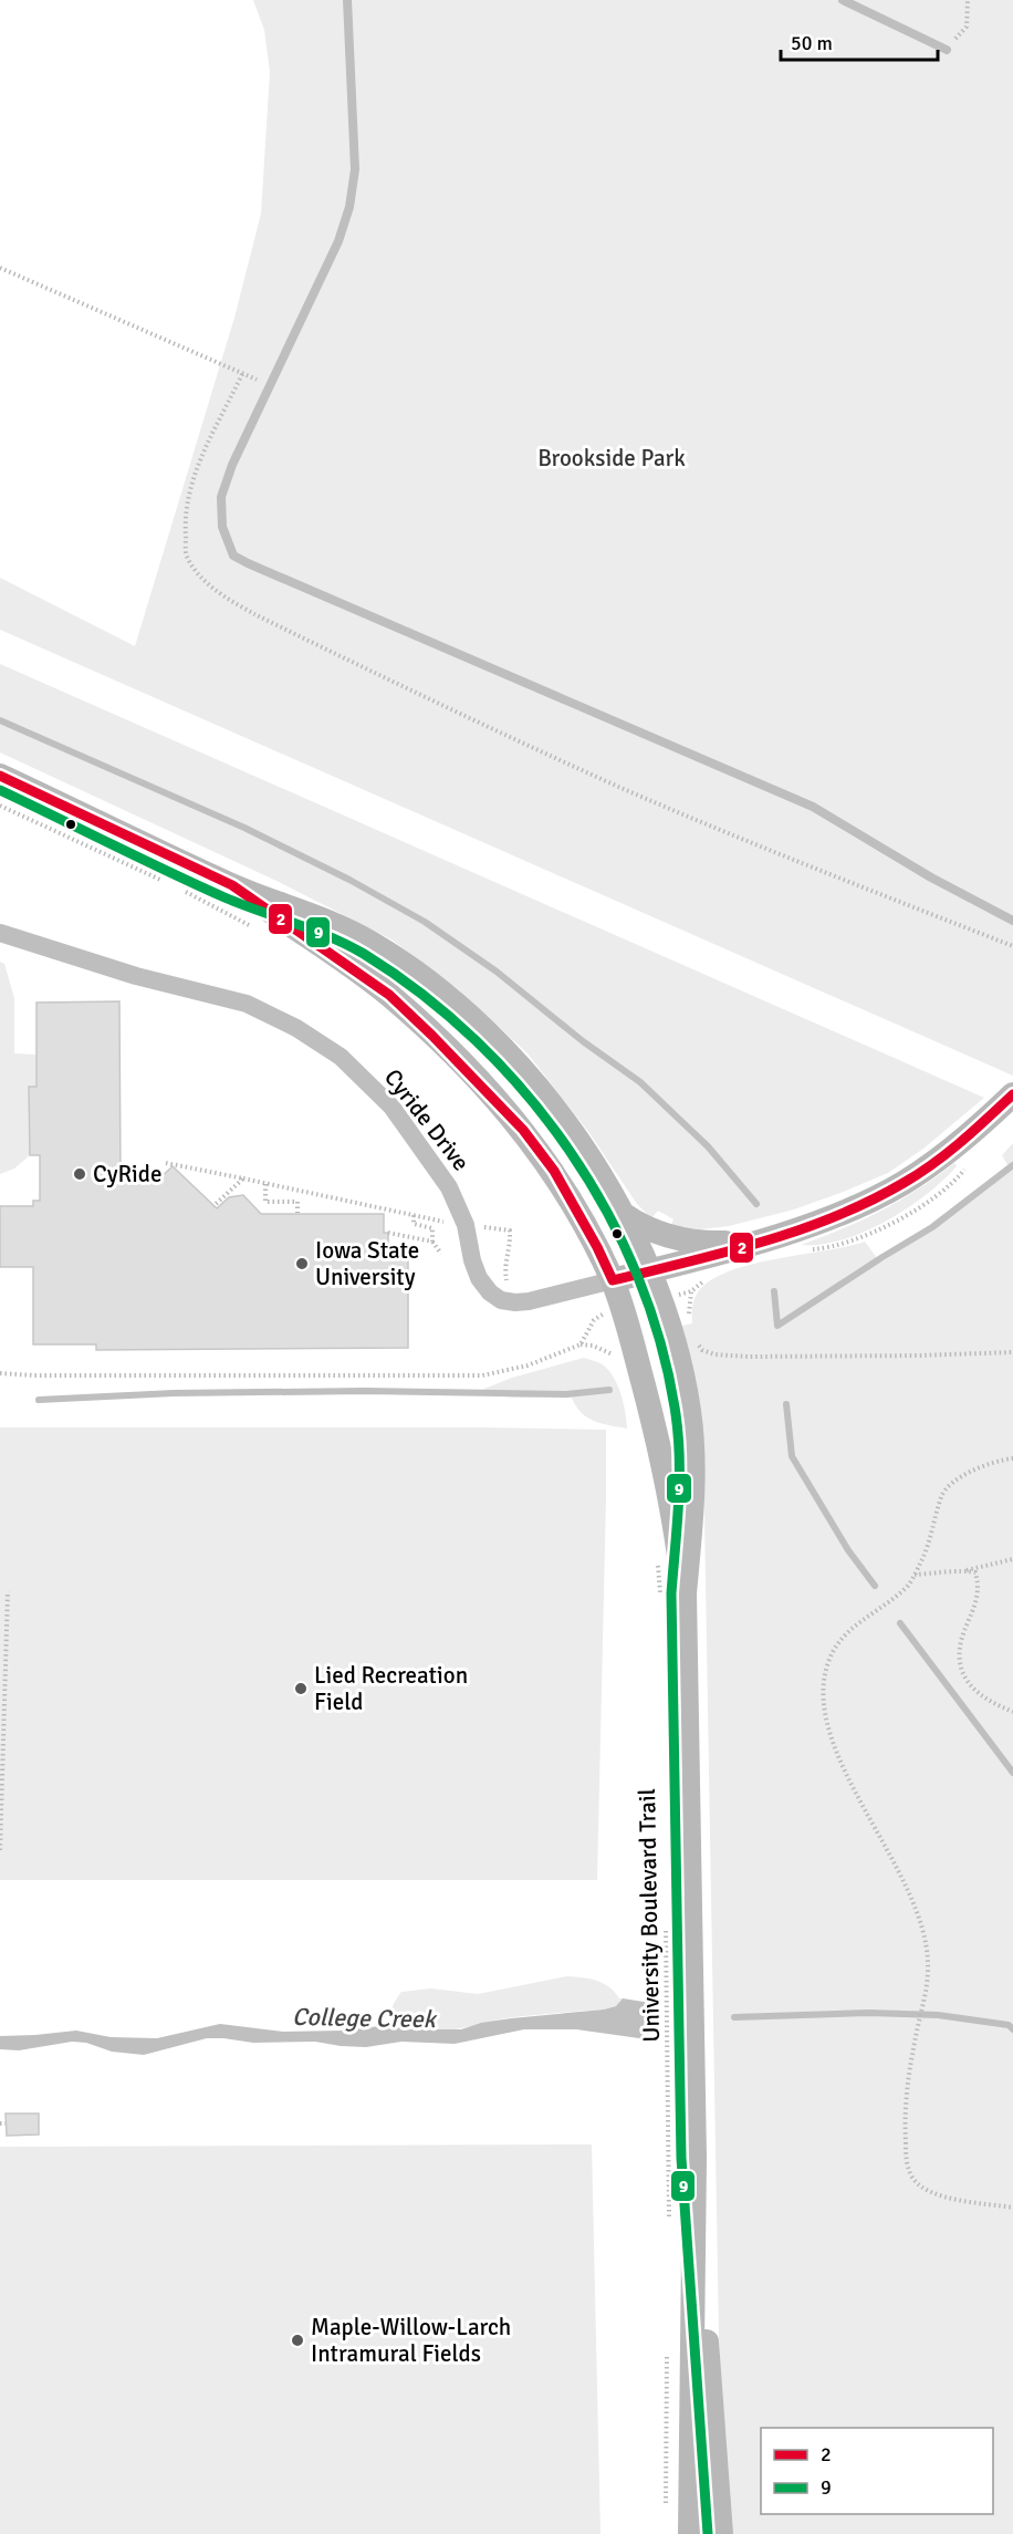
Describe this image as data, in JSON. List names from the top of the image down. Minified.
{"streets":{"street":["Cyride Drive"],"path":["University Boulevard Trail"]},"water":["College Creek"],"parks":["Brookside Park"],"places":["CyRide","Iowa State University","Lied Recreation Field","Maple-Willow-Larch Intramural Fields"],"lines":["transit line 2","transit line 9"],"legend":["2","9"],"scale_bar":"50 m"}
